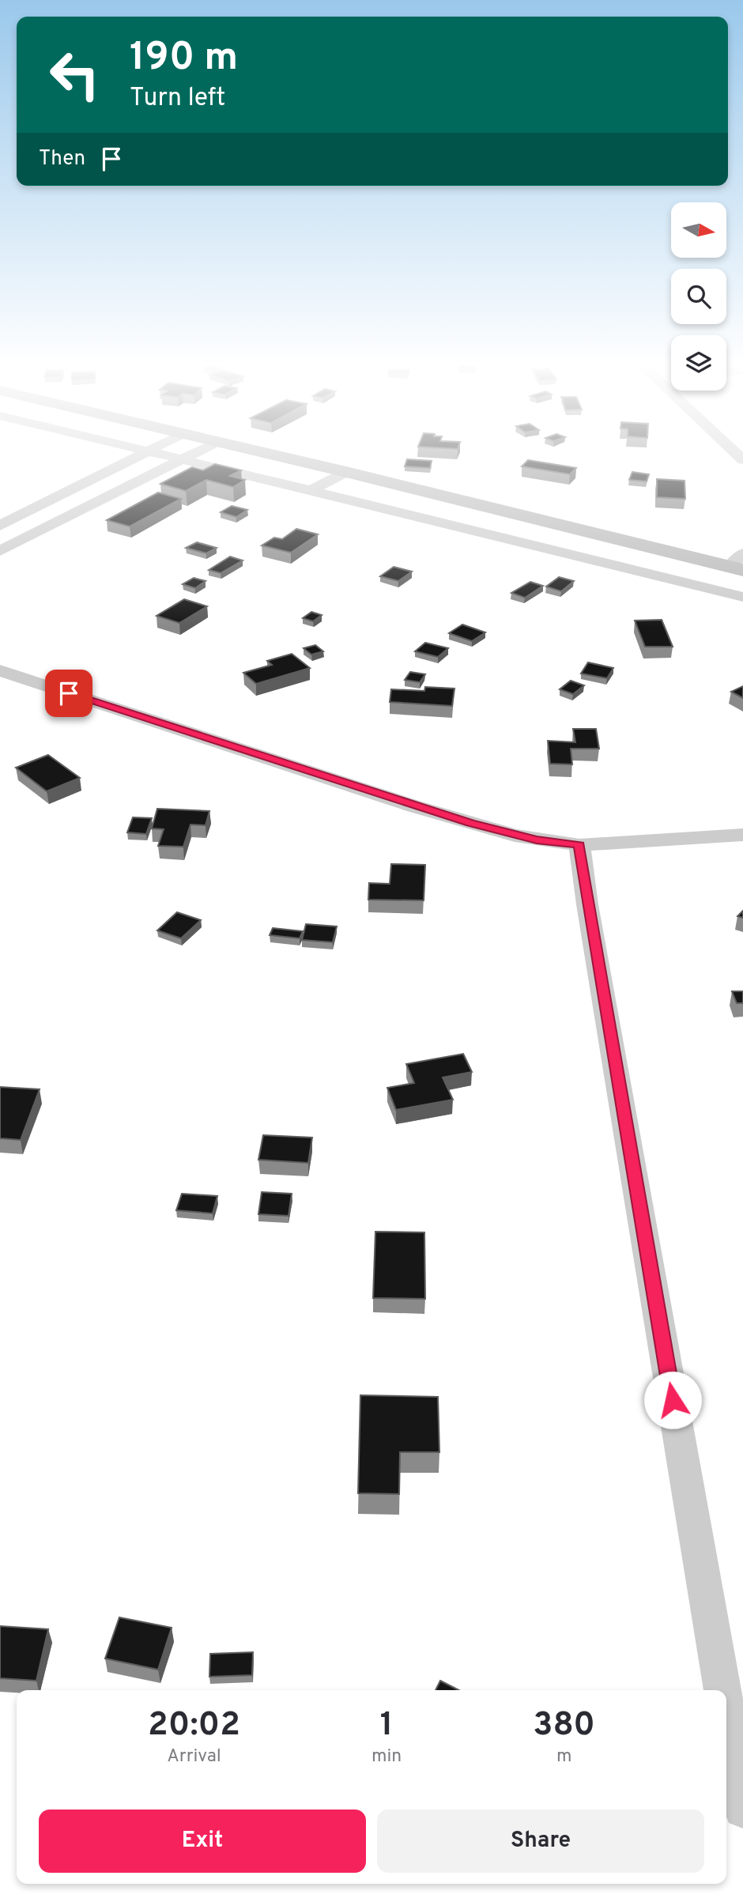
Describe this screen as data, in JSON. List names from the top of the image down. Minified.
{"north":"right","page":{"turn":["190 m","Turn left"],"then":"Then","eta":["20:02","Arrival","1","min","380","m"],"buttons":["Exit","Share"]}}
